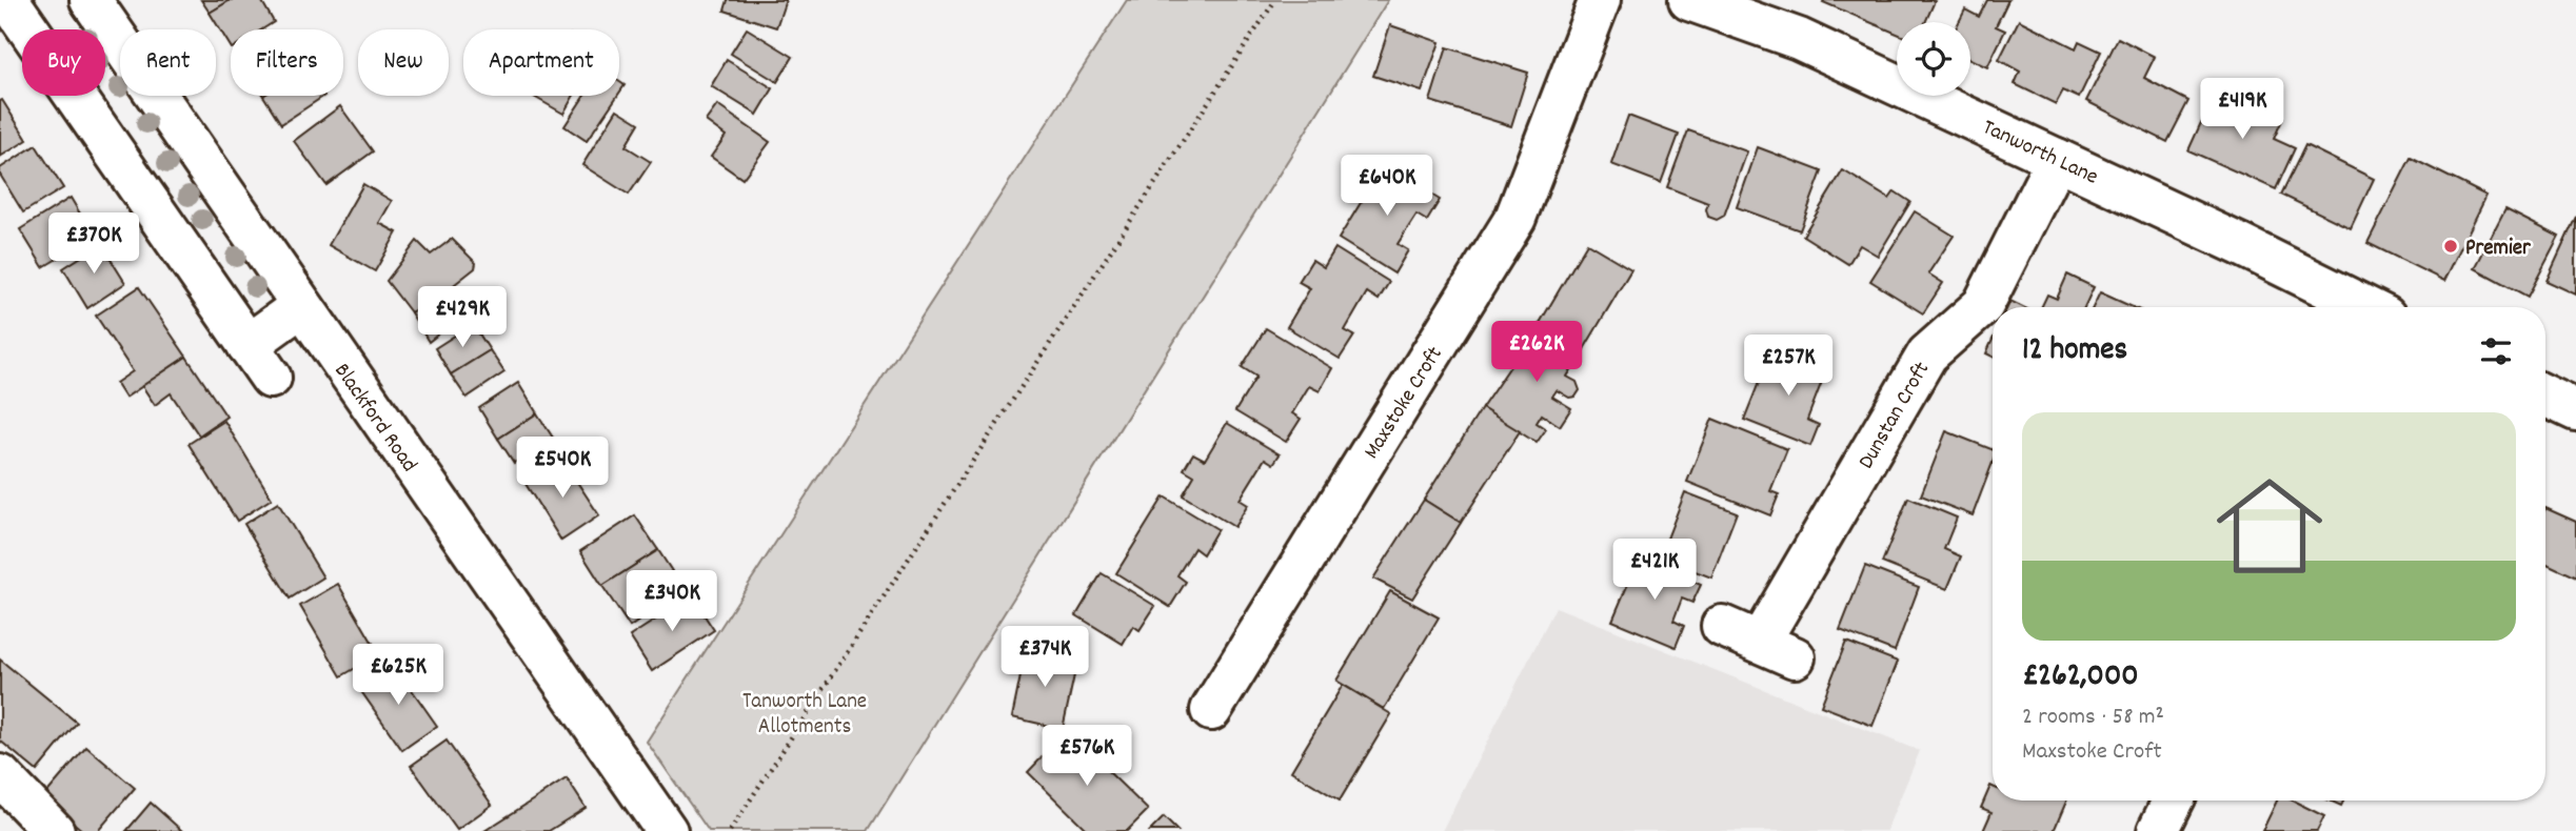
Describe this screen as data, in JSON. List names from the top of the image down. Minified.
{"streets":{"street":["Tanworth Lane","Maxstoke Croft","Dunstan Croft","Blackford Road"]},"crossings":[["Tanworth Lane","Dunstan Croft"]],"parks":["Tanworth Lane Allotments"],"places":["Premier"],"page":{"chip":["Buy","Rent","Filters","New","Apartment"],"price":["£419K","£640K","£370K","£429K","£262K","£257K","£540K","£421K","£340K","£374K","£625K","£576K"],"heading":"12 homes","list":[{"name":"£262,000","note":"2 rooms · 58 m² · Maxstoke Croft"}]}}
